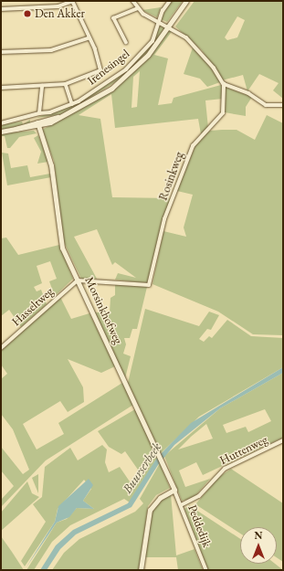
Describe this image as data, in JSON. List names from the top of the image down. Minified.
{"streets":{"street":["Irenesingel","Rosinkweg","Hasseltweg","Morsinkhofweg","Huttenweg","Peddedijk"]},"crossings":[["Rosinkweg","Hasseltweg"],["Rosinkweg","Morsinkhofweg"],["Hasseltweg","Morsinkhofweg"],["Morsinkhofweg","Peddedijk"],["Huttenweg","Peddedijk"]],"water":["Buurserbeek"],"places":["Den Akker"],"north":"top"}
